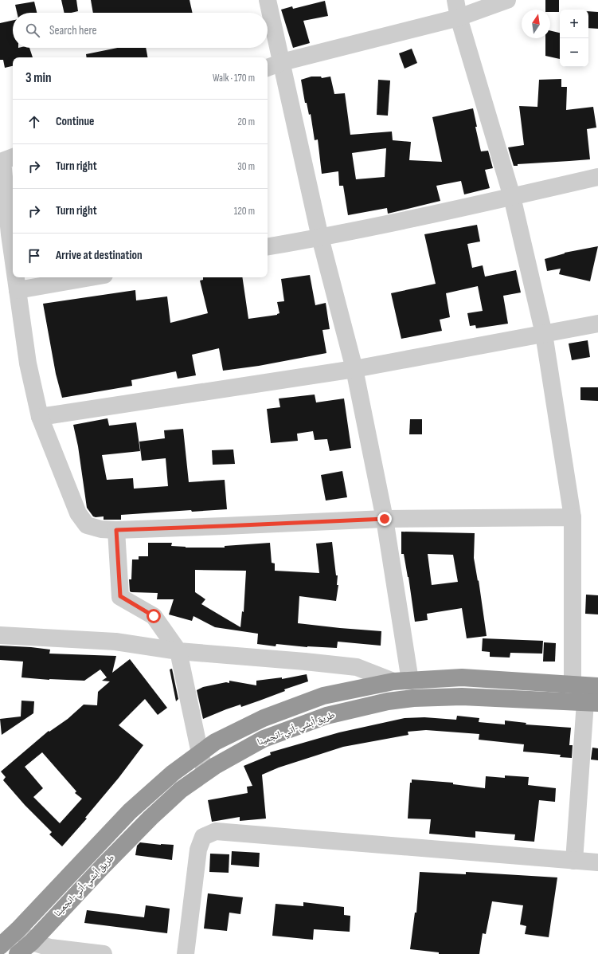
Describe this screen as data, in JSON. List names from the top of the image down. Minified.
{"streets":{"highway":["طريق أبشي-أتي-انجمينا"]},"north":"top","page":{"map_buttons":["+","−"],"search":"Search here","heading":["3 min","Walk · 170 m"],"list":[["Continue","20 m"],["Turn right","30 m"],["Turn right","120 m"],"Arrive at destination"]}}
